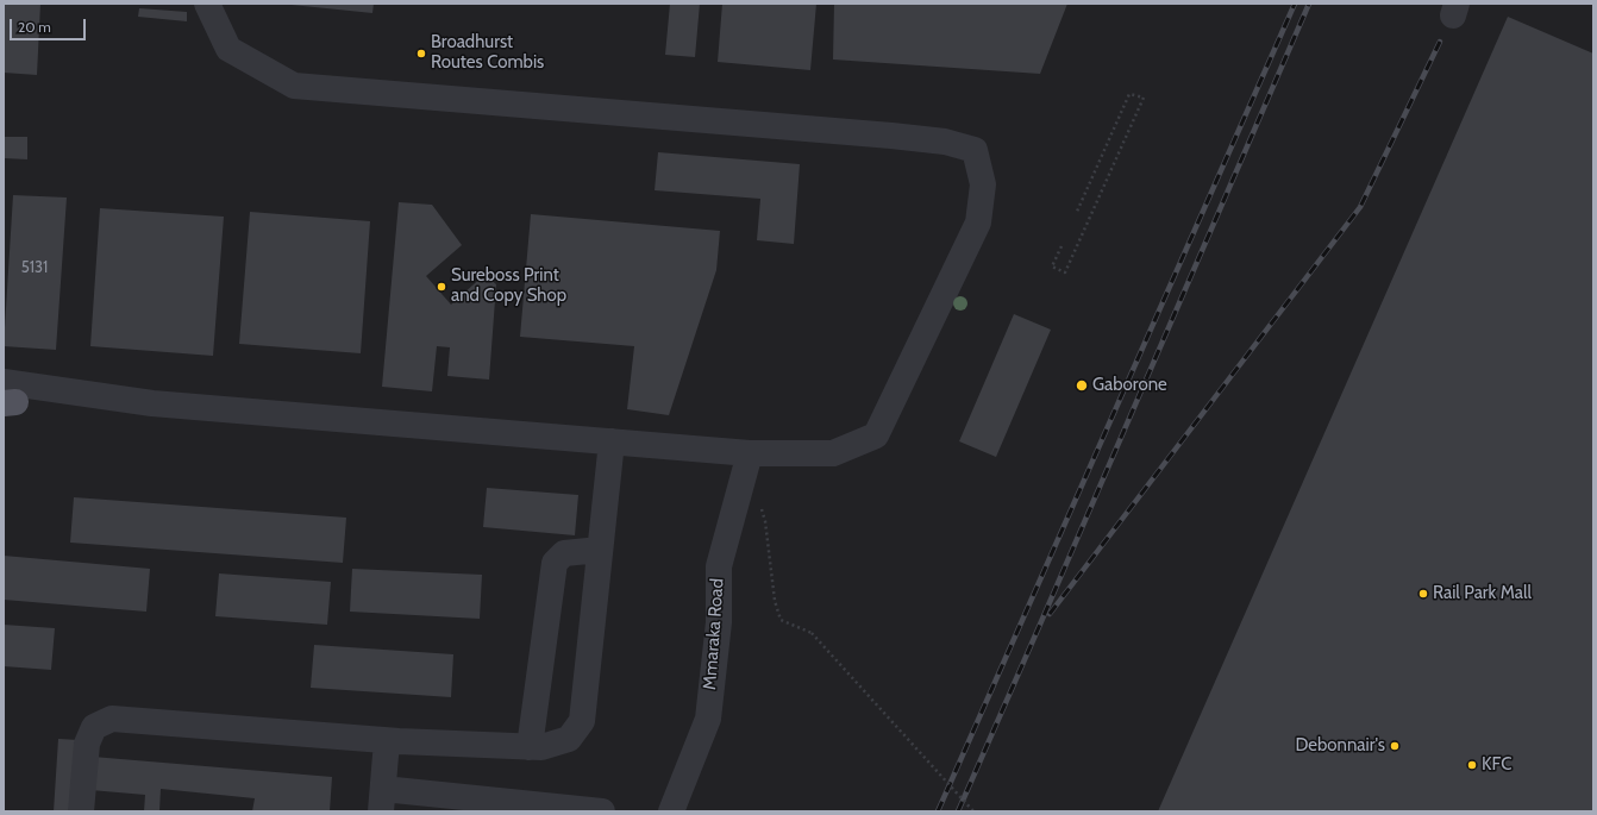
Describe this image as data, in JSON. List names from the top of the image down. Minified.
{"streets":{"lane":["Mmaraka Road"]},"places":["Broadhurst Routes Combis","Sureboss Print and Copy Shop","Gaborone","Rail Park Mall","Debonnair's","KFC"],"house_numbers":["5131"],"scale_bar":"20 m"}
